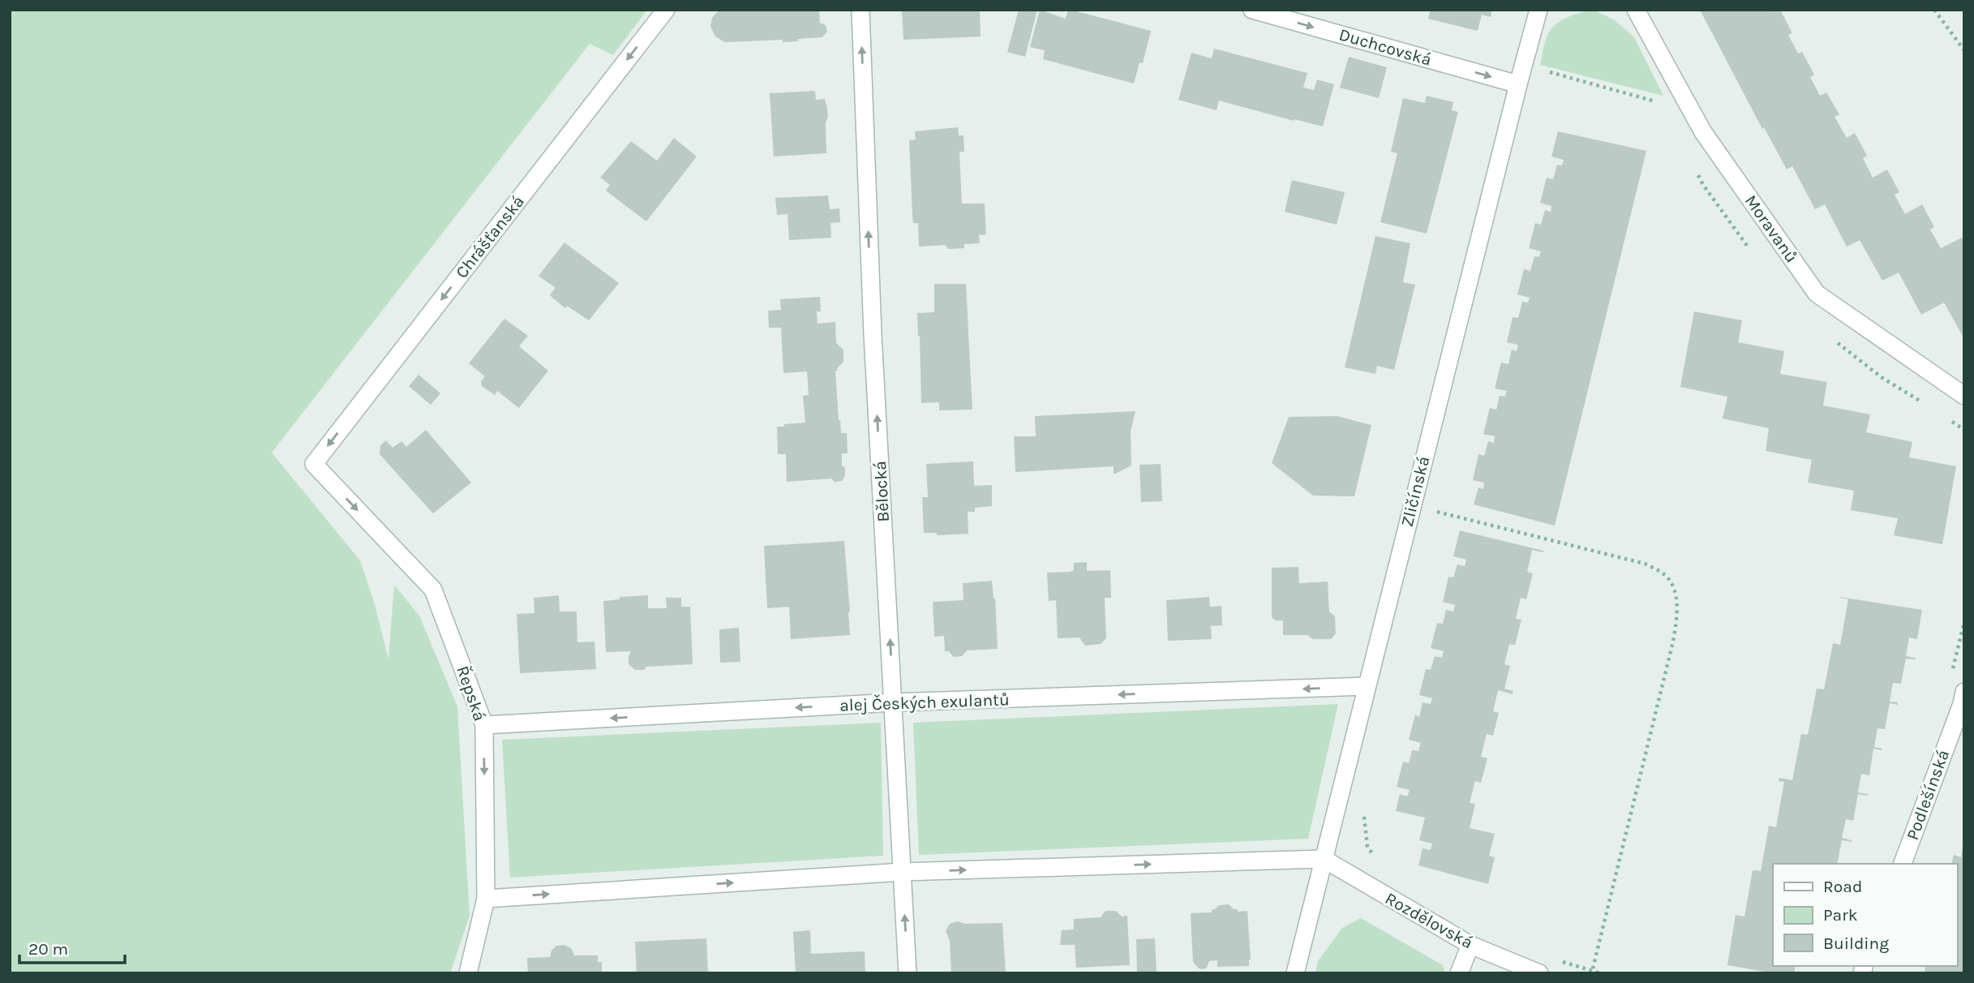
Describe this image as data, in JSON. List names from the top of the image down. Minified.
{"streets":{"street":["Duchcovská","Moravanů","Chrášťanská","Bělocká","Zličínská","Řepská","alej Českých exulantů","Podlešínská","Rozdělovská"]},"crossings":[["Duchcovská","Zličínská"],["Chrášťanská","Řepská"],["Bělocká","alej Českých exulantů"],["Zličínská","alej Českých exulantů"],["Zličínská","Rozdělovská"],["Řepská","alej Českých exulantů"]],"one_way":["Duchcovská","Chrášťanská","Bělocká","Řepská","alej Českých exulantů"],"legend":["Road","Park","Building"],"scale_bar":"20 m"}
